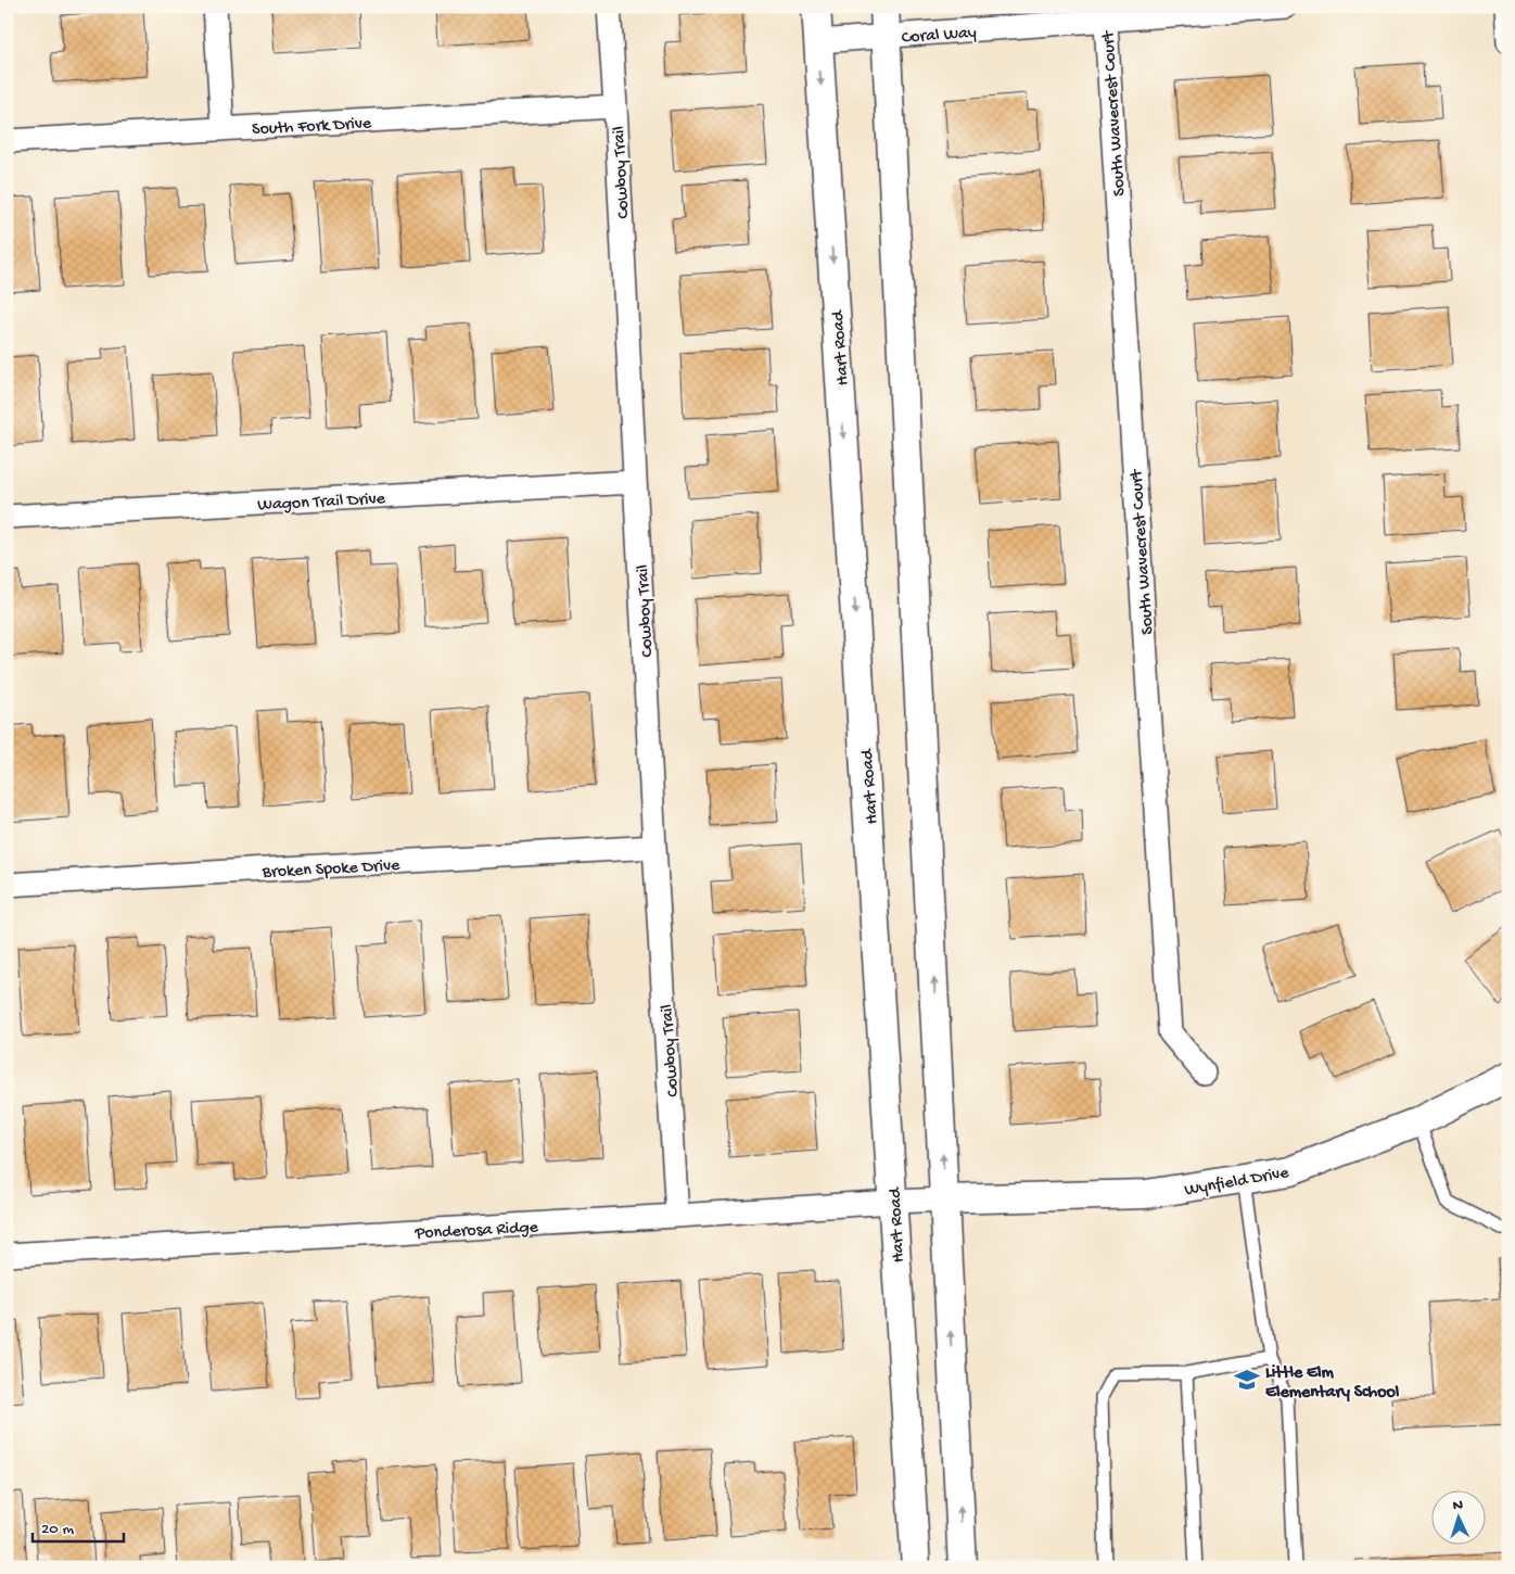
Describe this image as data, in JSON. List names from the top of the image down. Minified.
{"streets":{"street":["Coral Way","South Wavecrest Court","South Fork Drive","Cowboy Trail","Hart Road","Wagon Trail Drive","Broken Spoke Drive","Wynfield Drive","Ponderosa Ridge"]},"crossings":[["Coral Way","South Wavecrest Court"],["Coral Way","Hart Road"],["South Fork Drive","Cowboy Trail"],["Cowboy Trail","Wagon Trail Drive"],["Cowboy Trail","Broken Spoke Drive"],["Cowboy Trail","Ponderosa Ridge"],["Hart Road","Ponderosa Ridge"],["Wynfield Drive","Ponderosa Ridge"]],"places":{"school or university":["Little Elm Elementary School"]},"scale_bar":"20 m","north":"top"}
